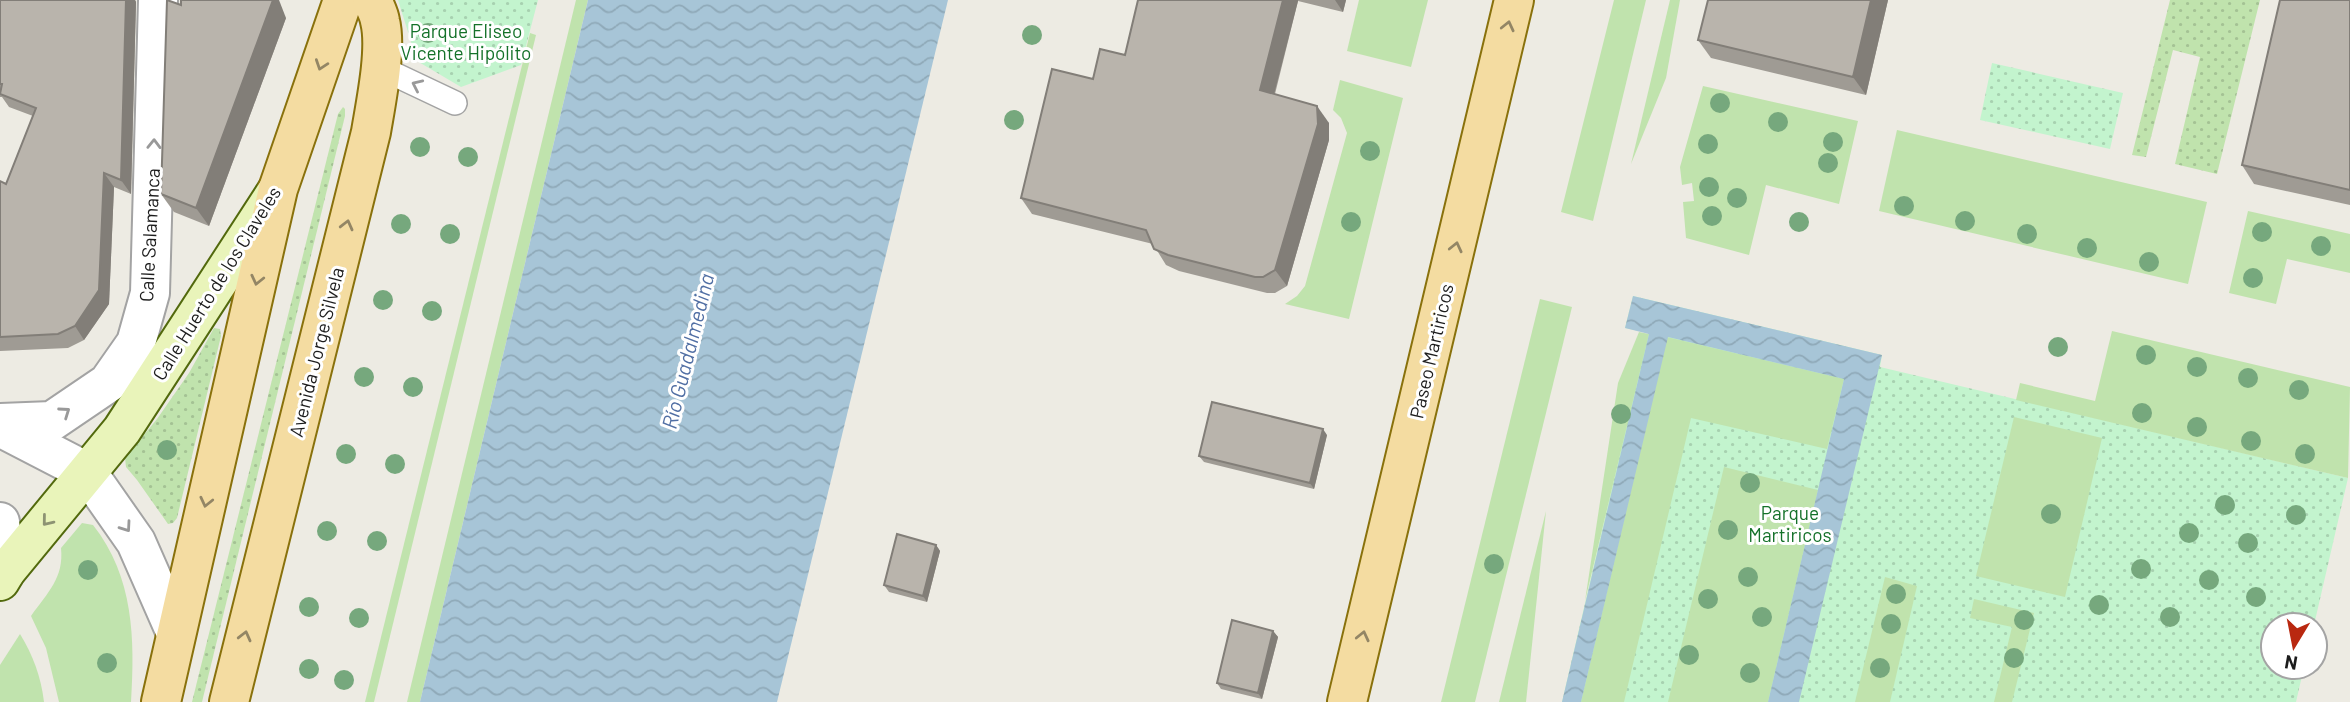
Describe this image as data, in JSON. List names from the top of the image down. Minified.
{"streets":{"main road":["Calle Huerto de los Claveles","Paseo Martiricos","Avenida Jorge Silvela"],"street":["Calle Salamanca"]},"one_way":["Calle Salamanca","Paseo Martiricos"],"water":["Río Guadalmedina"],"parks":["Parque Eliseo Vicente Hipólito","Parque Martiricos"],"north":"bottom"}
